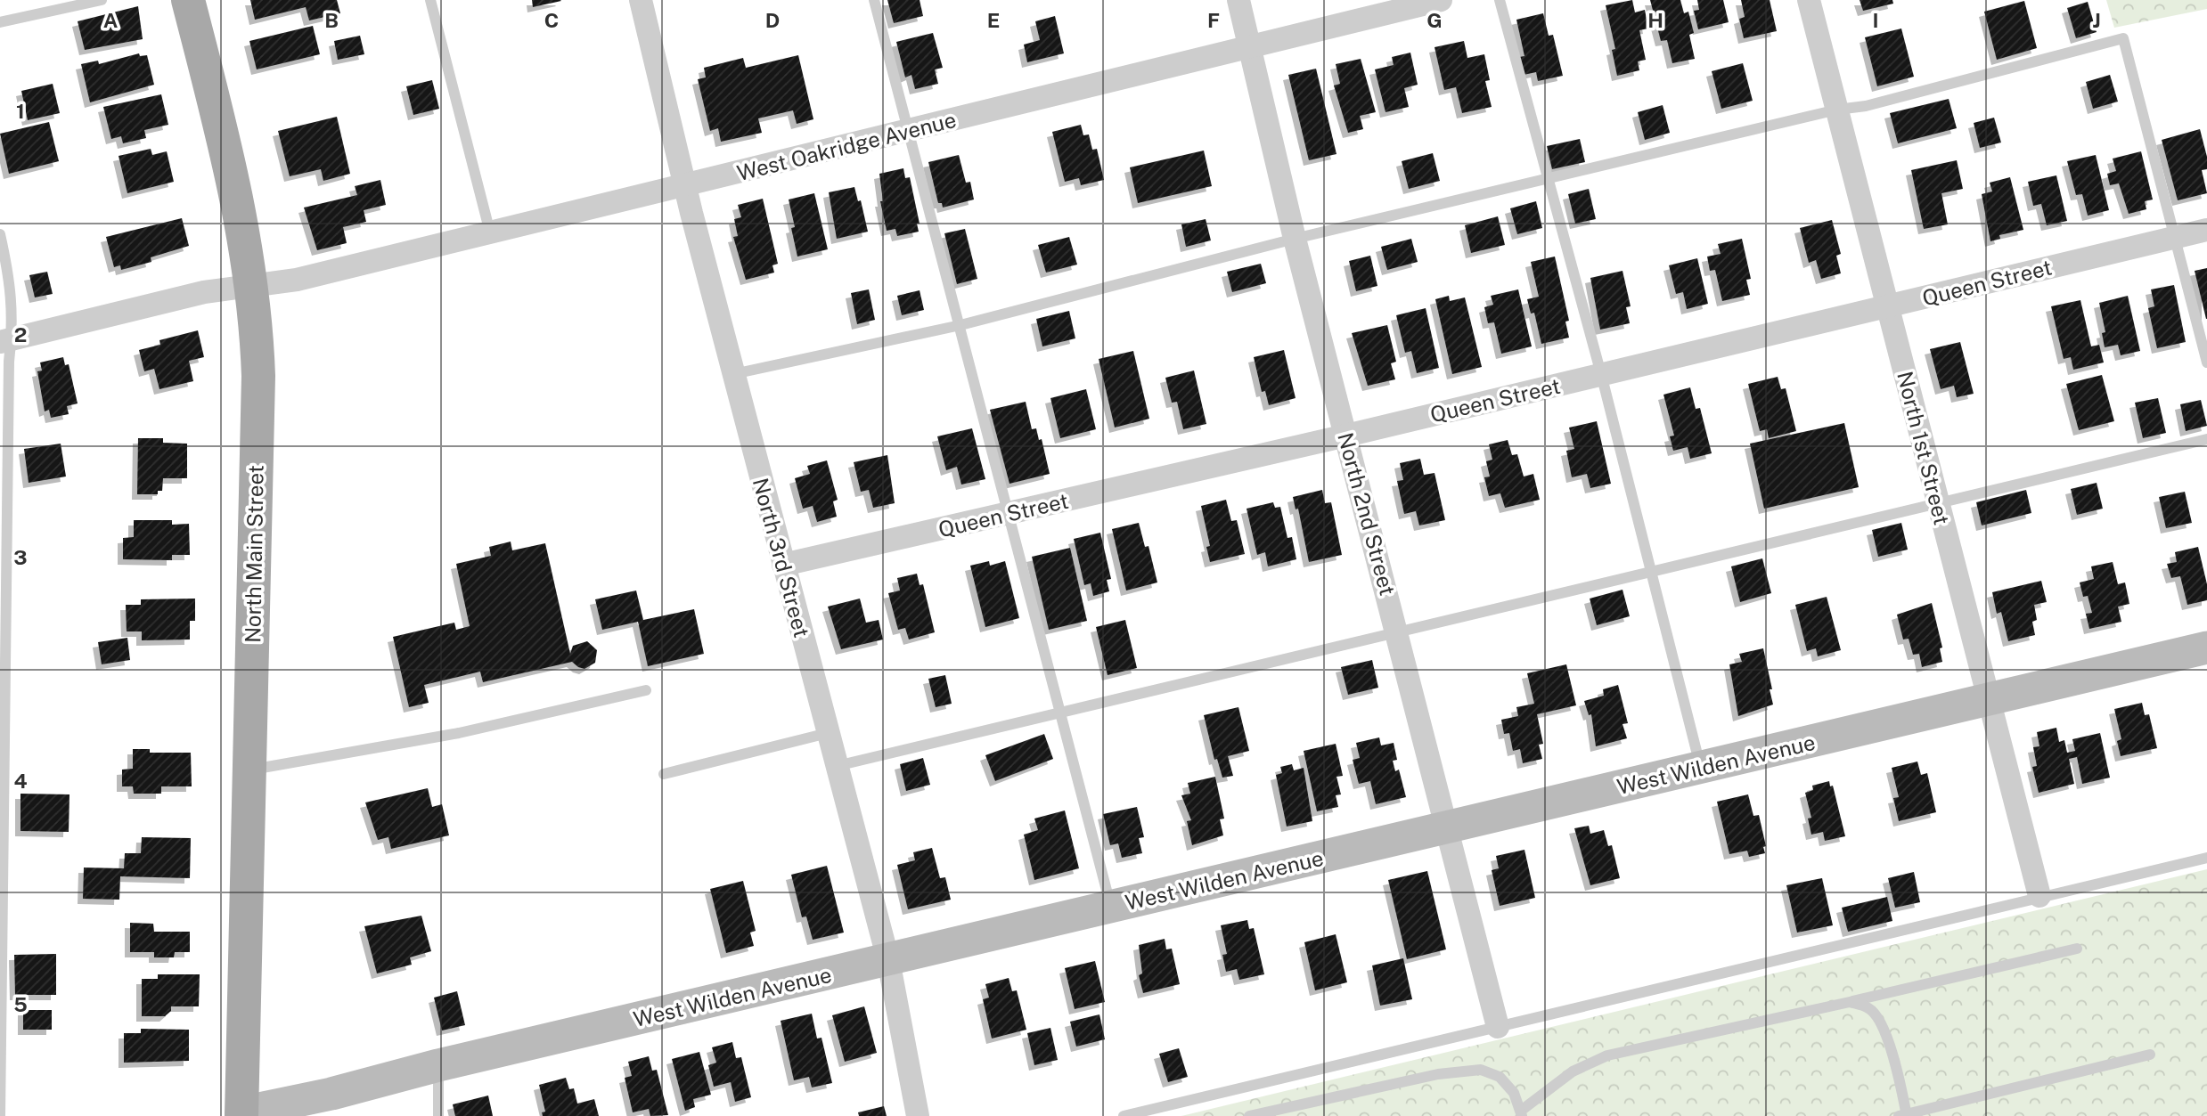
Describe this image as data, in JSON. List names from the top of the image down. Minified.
{"streets":{"main road":["North Main Street"],"street":["West Oakridge Avenue","Queen Street","North 1st Street","North 2nd Street","North 3rd Street","West Wilden Avenue"]},"crossings":[["West Oakridge Avenue","North 2nd Street"],["West Oakridge Avenue","North Main Street"],["West Oakridge Avenue","North 3rd Street"],["Queen Street","North 1st Street"],["Queen Street","North 2nd Street"],["Queen Street","North 3rd Street"],["North 1st Street","West Wilden Avenue"],["North 2nd Street","West Wilden Avenue"],["North Main Street","West Wilden Avenue"],["North 3rd Street","West Wilden Avenue"]],"grid":{"columns":["A","B","C","D","E","F","G","H","I","J"],"rows":["1","2","3","4","5"]}}
